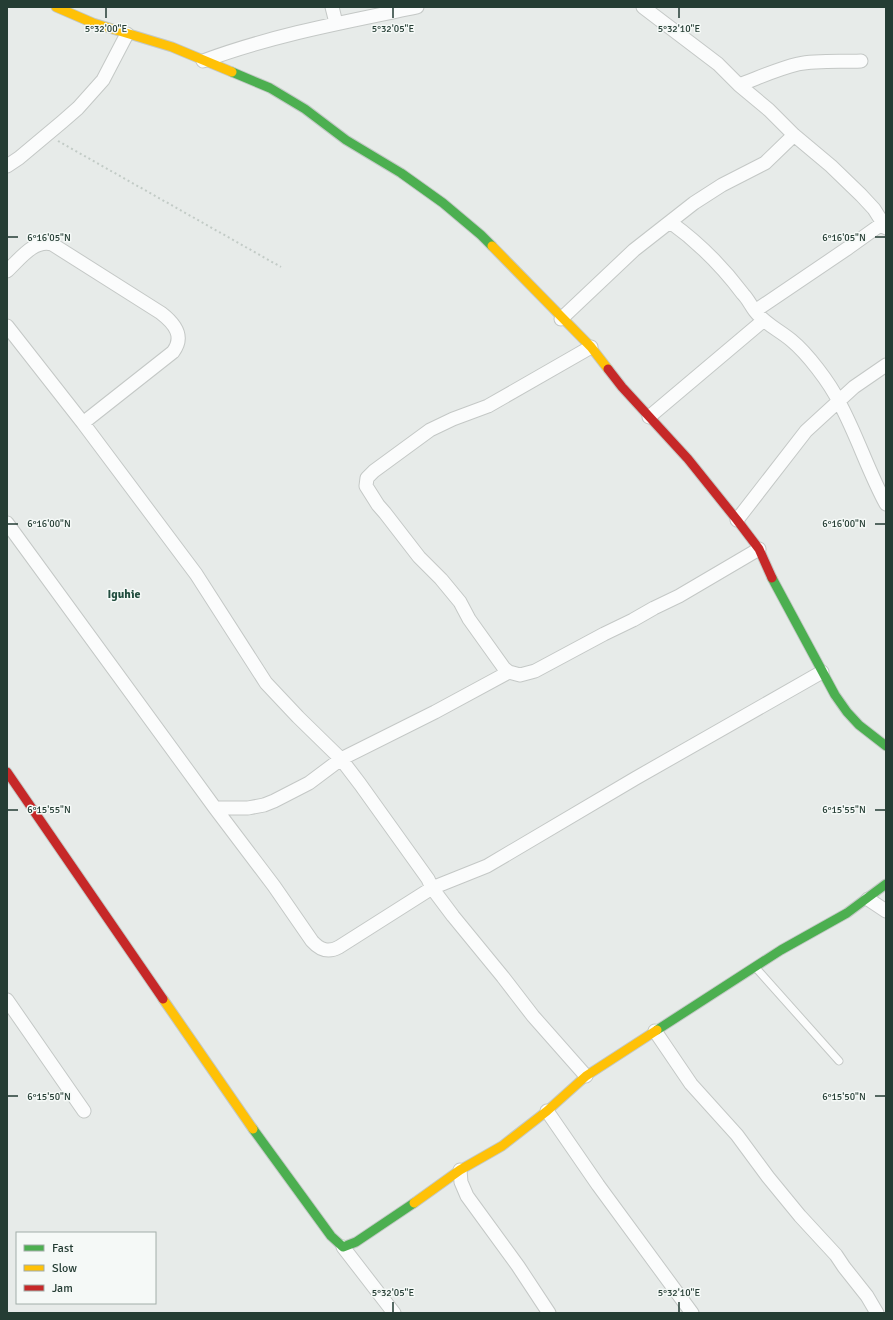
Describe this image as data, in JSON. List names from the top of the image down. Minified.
{"districts":["Iguhie"],"legend":["Fast","Slow","Jam"],"coordinates":["5°32'00\"E","5°32'05\"E","5°32'10\"E","6°16'05\"N","6°16'00\"N","6°15'55\"N","6°15'50\"N"]}
